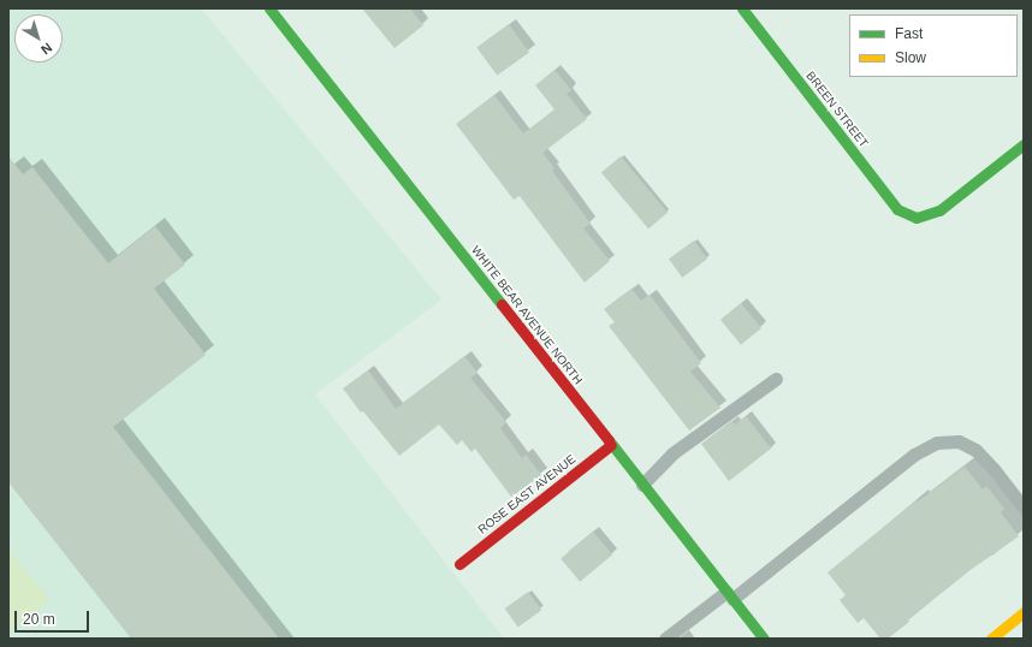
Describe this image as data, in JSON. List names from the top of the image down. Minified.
{"streets":{"main road":["BREEN STREET","WHITE BEAR AVENUE NORTH","ROSE EAST AVENUE"]},"crossings":[["WHITE BEAR AVENUE NORTH","ROSE EAST AVENUE"]],"legend":["Fast","Slow"],"scale_bar":"20 m","north":"bottom right"}
